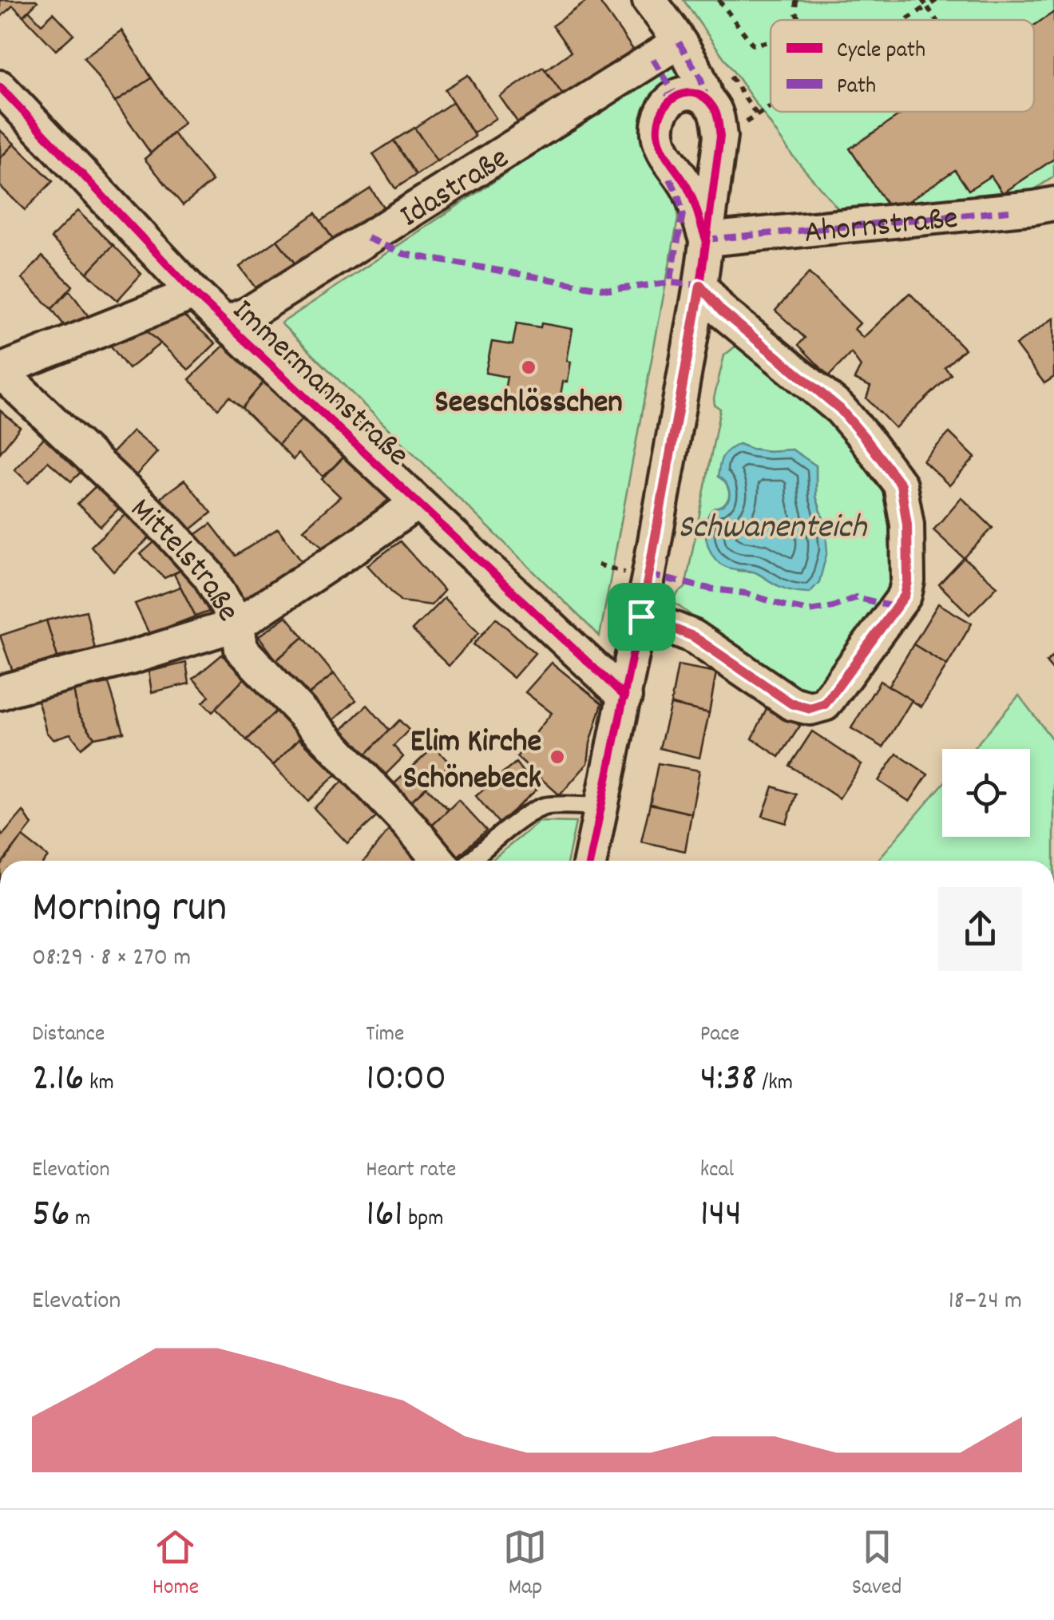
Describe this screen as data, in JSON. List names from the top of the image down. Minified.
{"streets":{"street":["Idastraße","Ahornstraße","Immermannstraße","Mittelstraße"]},"crossings":[["Idastraße","Immermannstraße"]],"water":["Schwanenteich"],"places":["Seeschlösschen","Elim Kirche Schönebeck"],"legend":["Cycle path","Path"],"page":{"heading":["Morning run","08:29 · 8 × 270 m"],"stats":[["Distance","2.16 km"],["Time","10:00"],["Pace","4:38 /km"],["Elevation","56 m"],["Heart rate","161 bpm"],["kcal","144"]],"chart":["Elevation","18–24 m"],"tabs":["Home","Map","Saved"]}}
